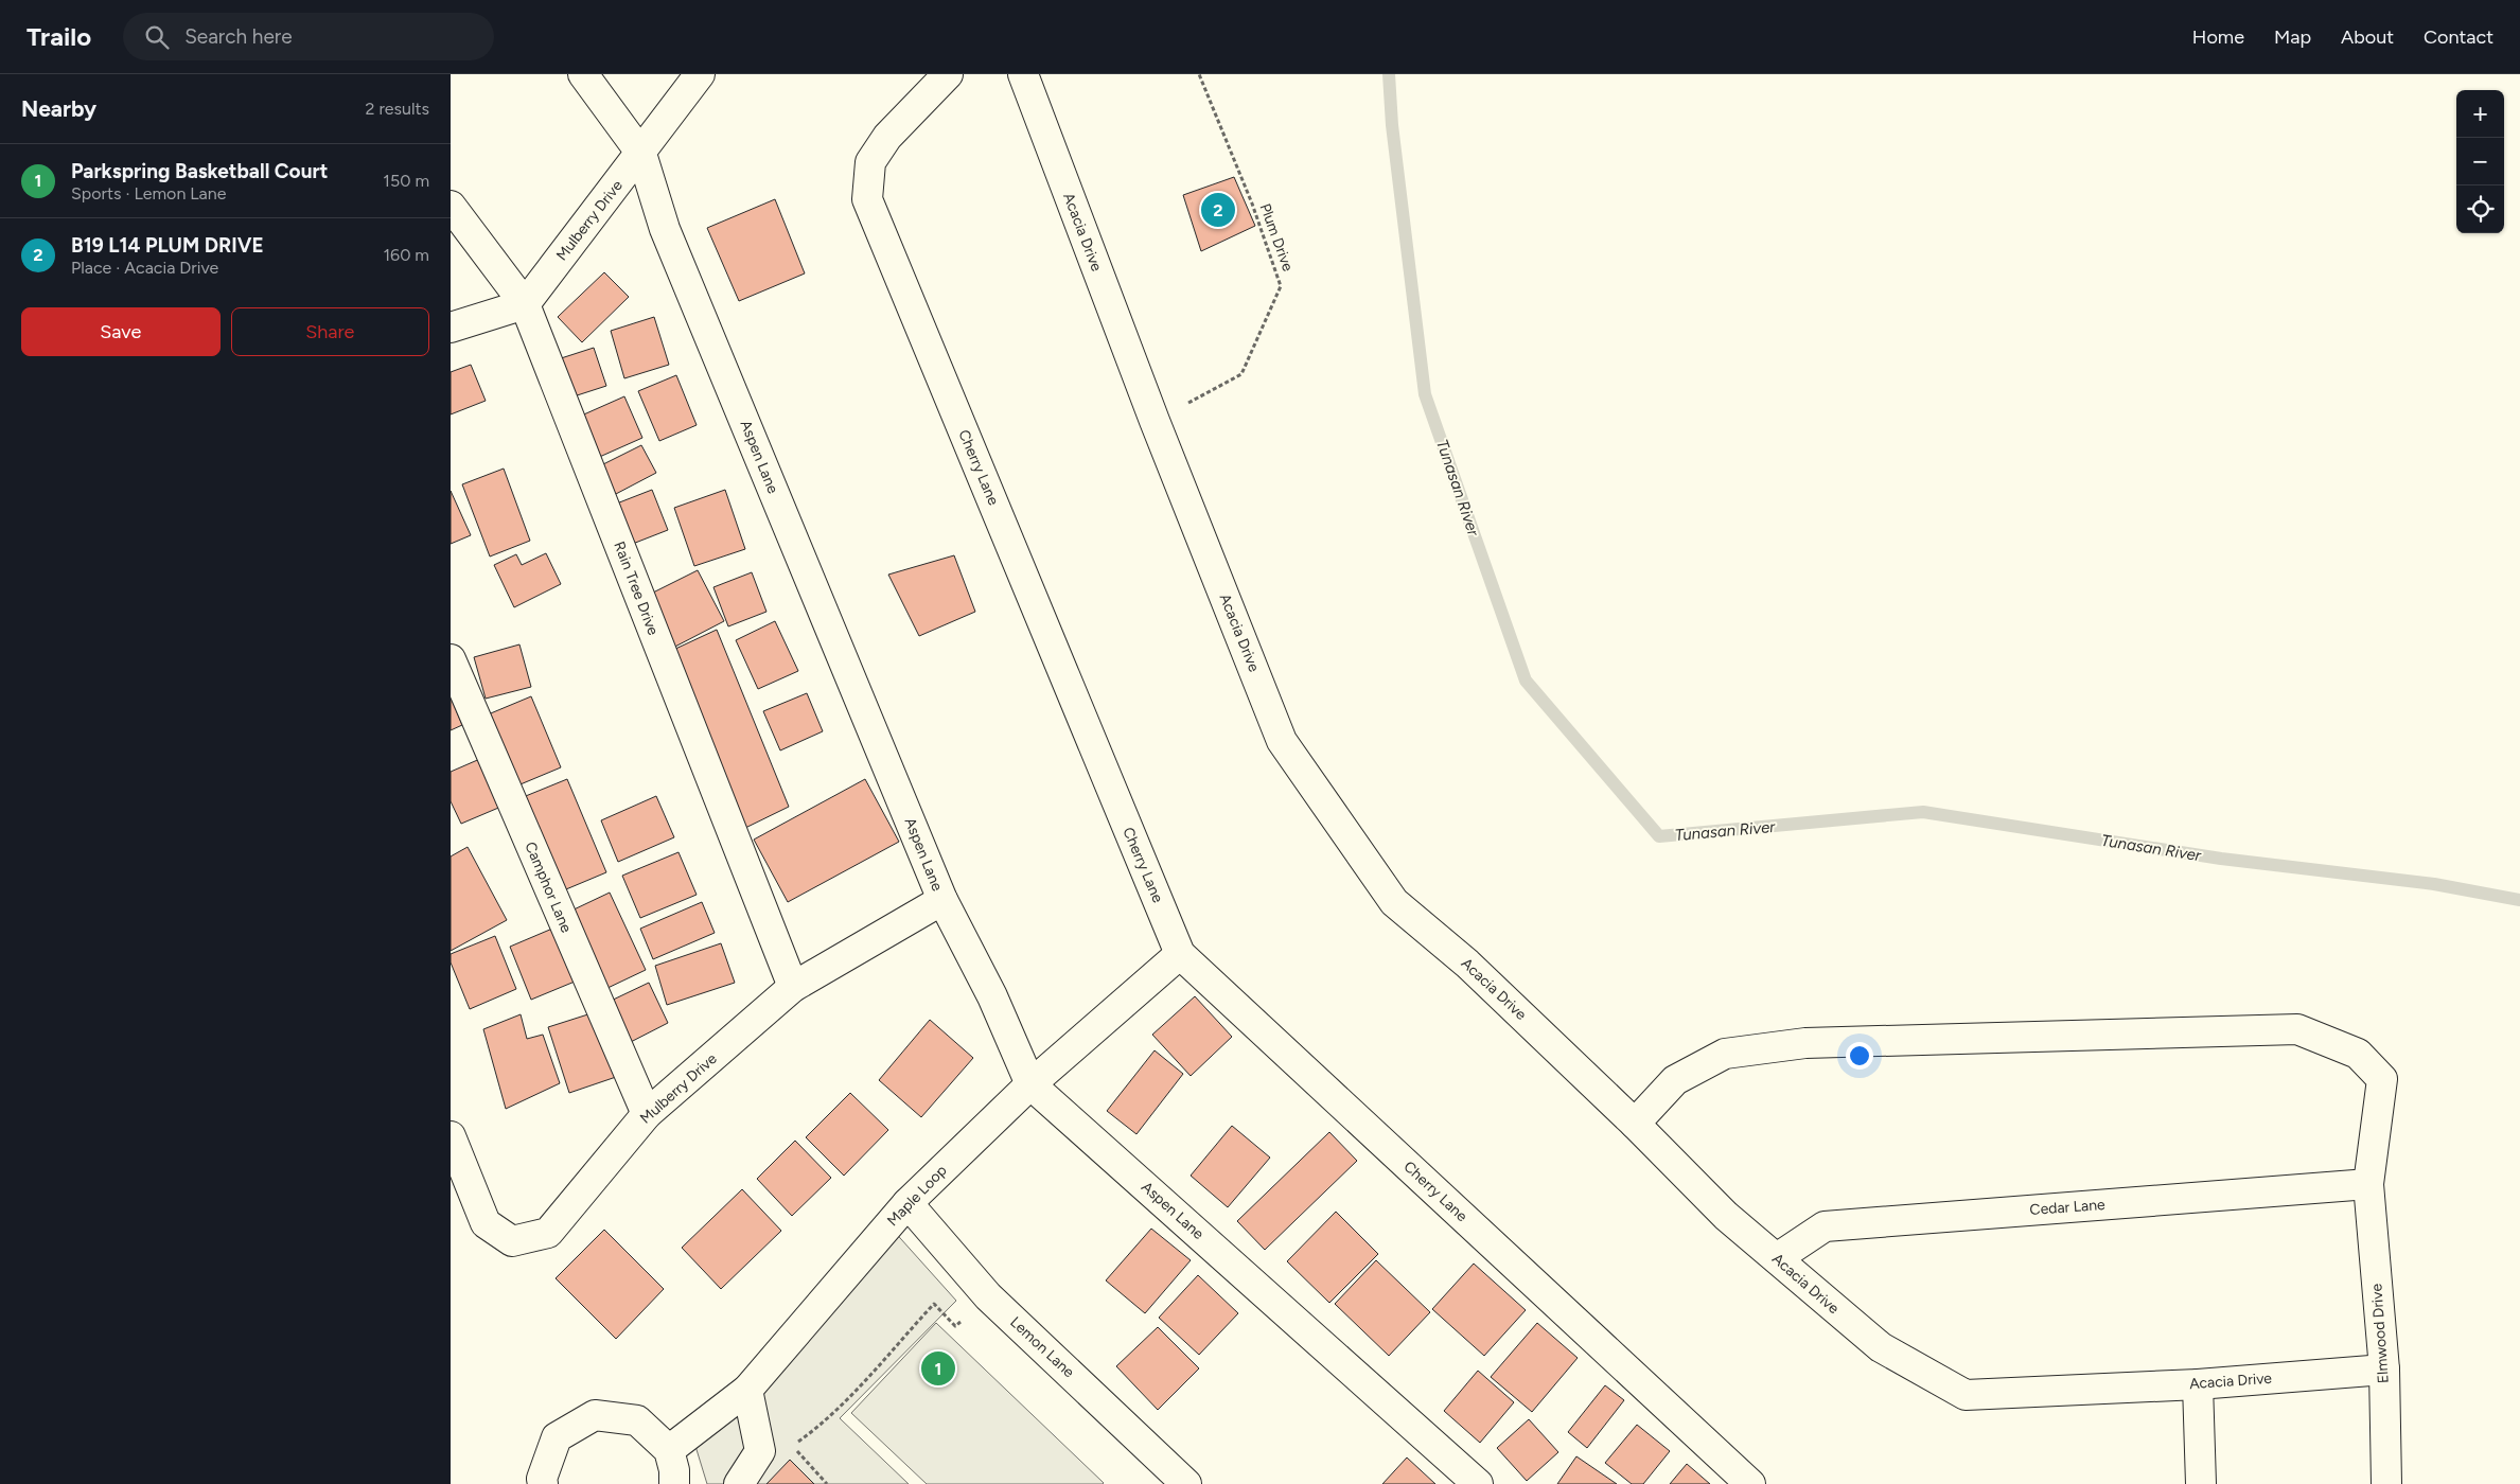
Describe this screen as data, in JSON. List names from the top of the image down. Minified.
{"streets":{"street":["Mulberry Drive","Acacia Drive","Aspen Lane","Cherry Lane","Rain Tree Drive","Camphor Lane","Maple Loop","Cedar Lane","Elmwood Drive","Lemon Lane"],"path":["Plum Drive"]},"crossings":[["Mulberry Drive","Aspen Lane"],["Mulberry Drive","Rain Tree Drive"],["Mulberry Drive","Camphor Lane"],["Acacia Drive","Plum Drive"],["Acacia Drive","Cedar Lane"],["Acacia Drive","Elmwood Drive"],["Aspen Lane","Maple Loop"],["Cherry Lane","Maple Loop"],["Maple Loop","Lemon Lane"],["Cedar Lane","Elmwood Drive"]],"water":["Tunasan River"],"page":{"header":"Trailo","search":"Search here","nav":["Home","Map","About","Contact"],"heading":["Nearby","2 results"],"map_buttons":["+","−"],"list":[{"mark":"1","name":"Parkspring Basketball Court","note":"Sports · Lemon Lane","value":"150 m"},{"mark":"2","name":"B19 L14 PLUM DRIVE","note":"Place · Acacia Drive","value":"160 m"}],"pins":["2","1"],"buttons":["Save","Share"]}}
